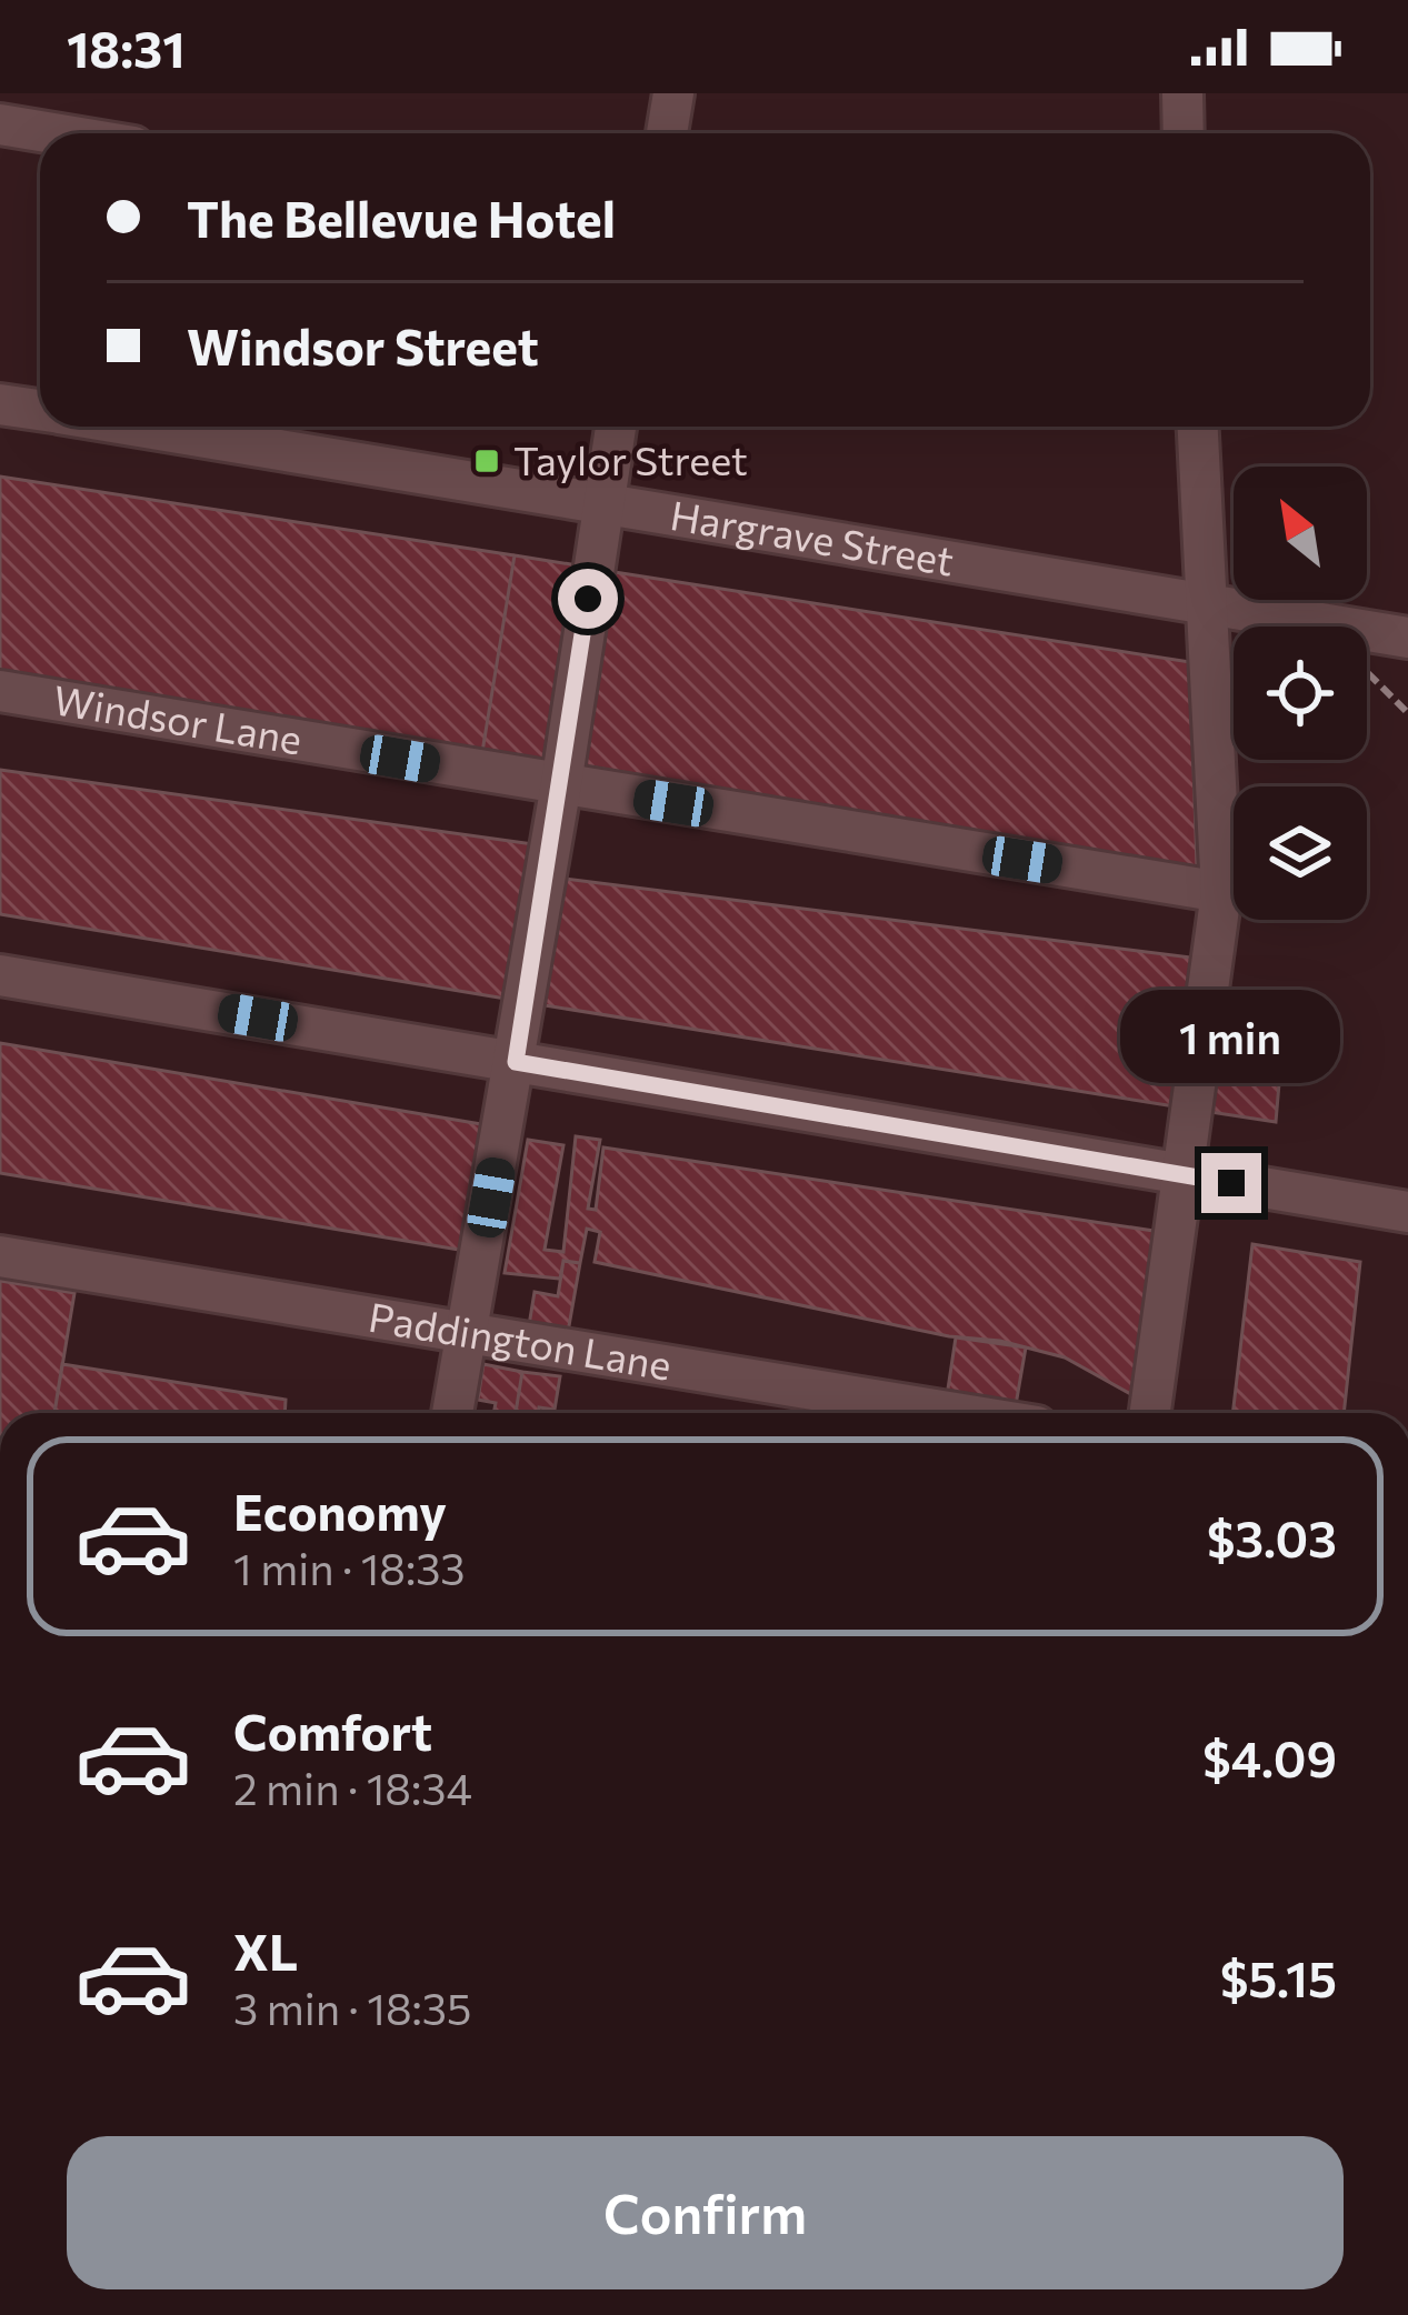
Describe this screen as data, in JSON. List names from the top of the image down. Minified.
{"streets":{"street":["Hargrave Street","Windsor Lane","Paddington Lane"]},"places":{"transit":["Taylor Street"]},"north":"top left","page":{"status":"18:31","banner":["The Bellevue Hotel","Windsor Street"],"bubble":"1 min","list":[{"name":"Economy","note":"1 min · 18:33","value":"$3.03"},{"name":"Comfort","note":"2 min · 18:34","value":"$4.09"},{"name":"XL","note":"3 min · 18:35","value":"$5.15"}],"buttons":"Confirm"}}
